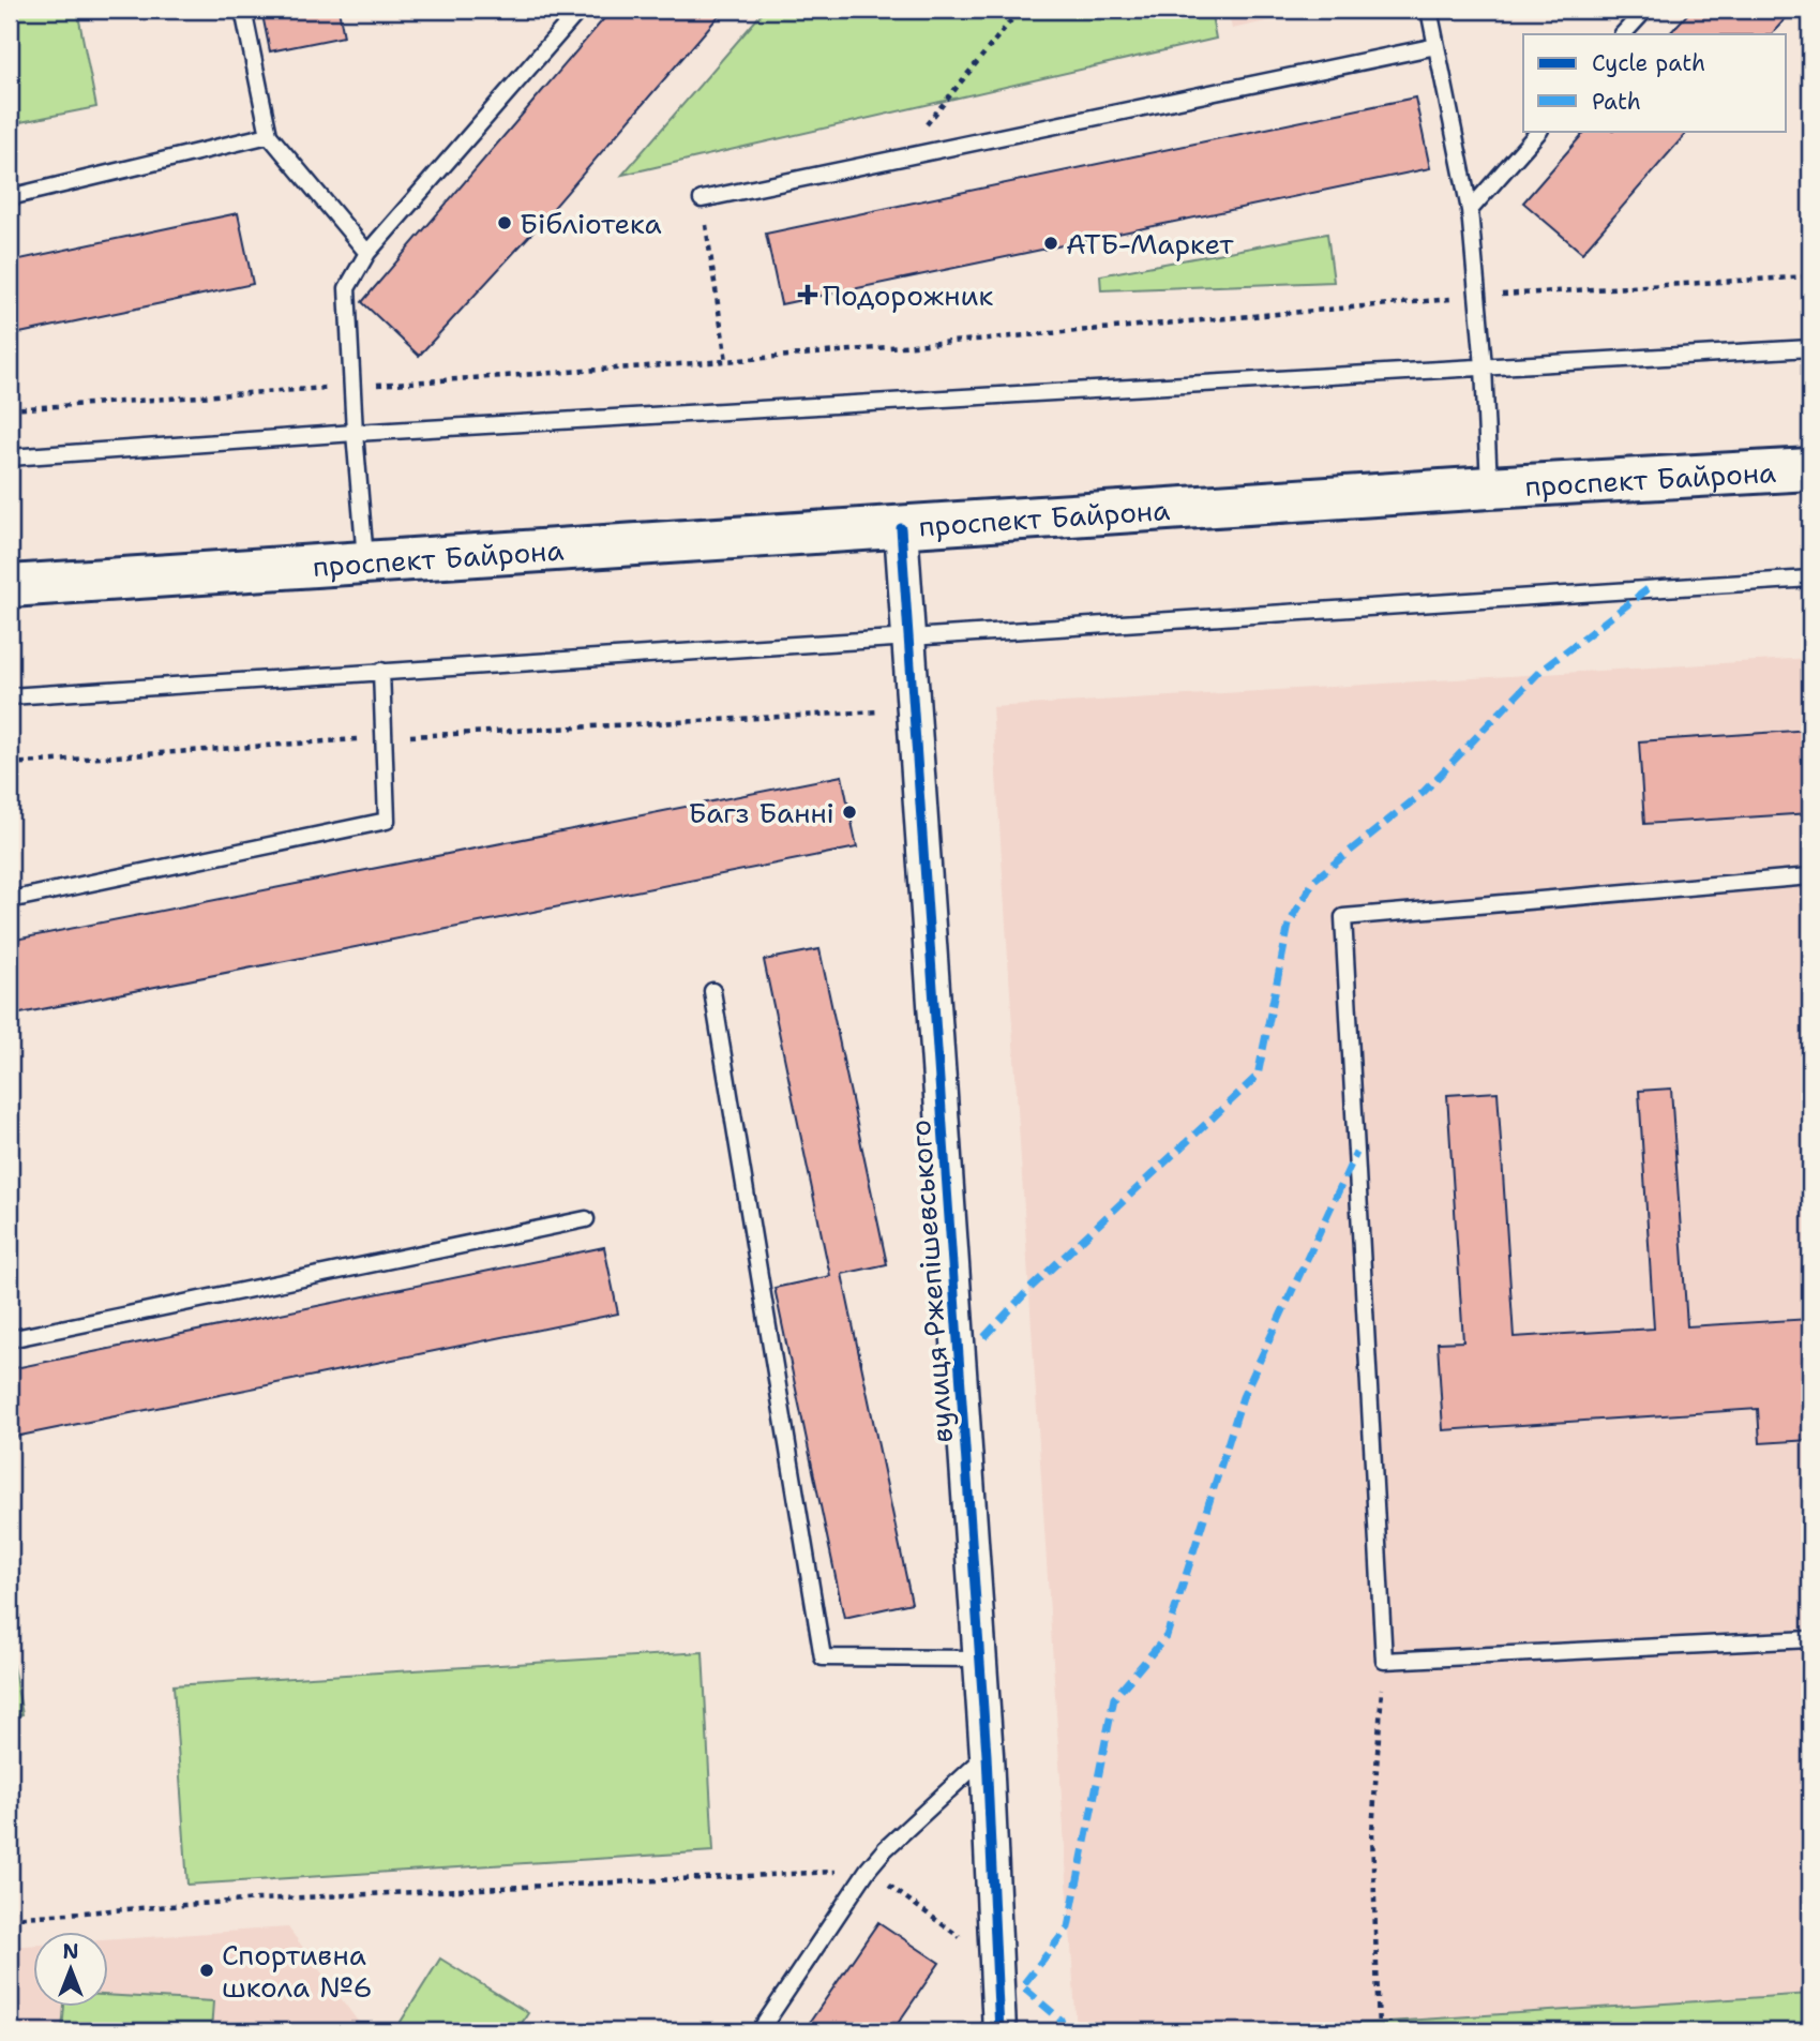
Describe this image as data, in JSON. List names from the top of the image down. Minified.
{"streets":{"main road":["проспект Байрона"],"street":["вулиця Ржепішевського"]},"crossings":[["проспект Байрона","вулиця Ржепішевського"]],"places":{"other":["Бібліотека","АТБ-Маркет","Багз Банні","Спортивна школа №6"],"health":["Подорожник"]},"legend":["Cycle path","Path"],"north":"top"}
